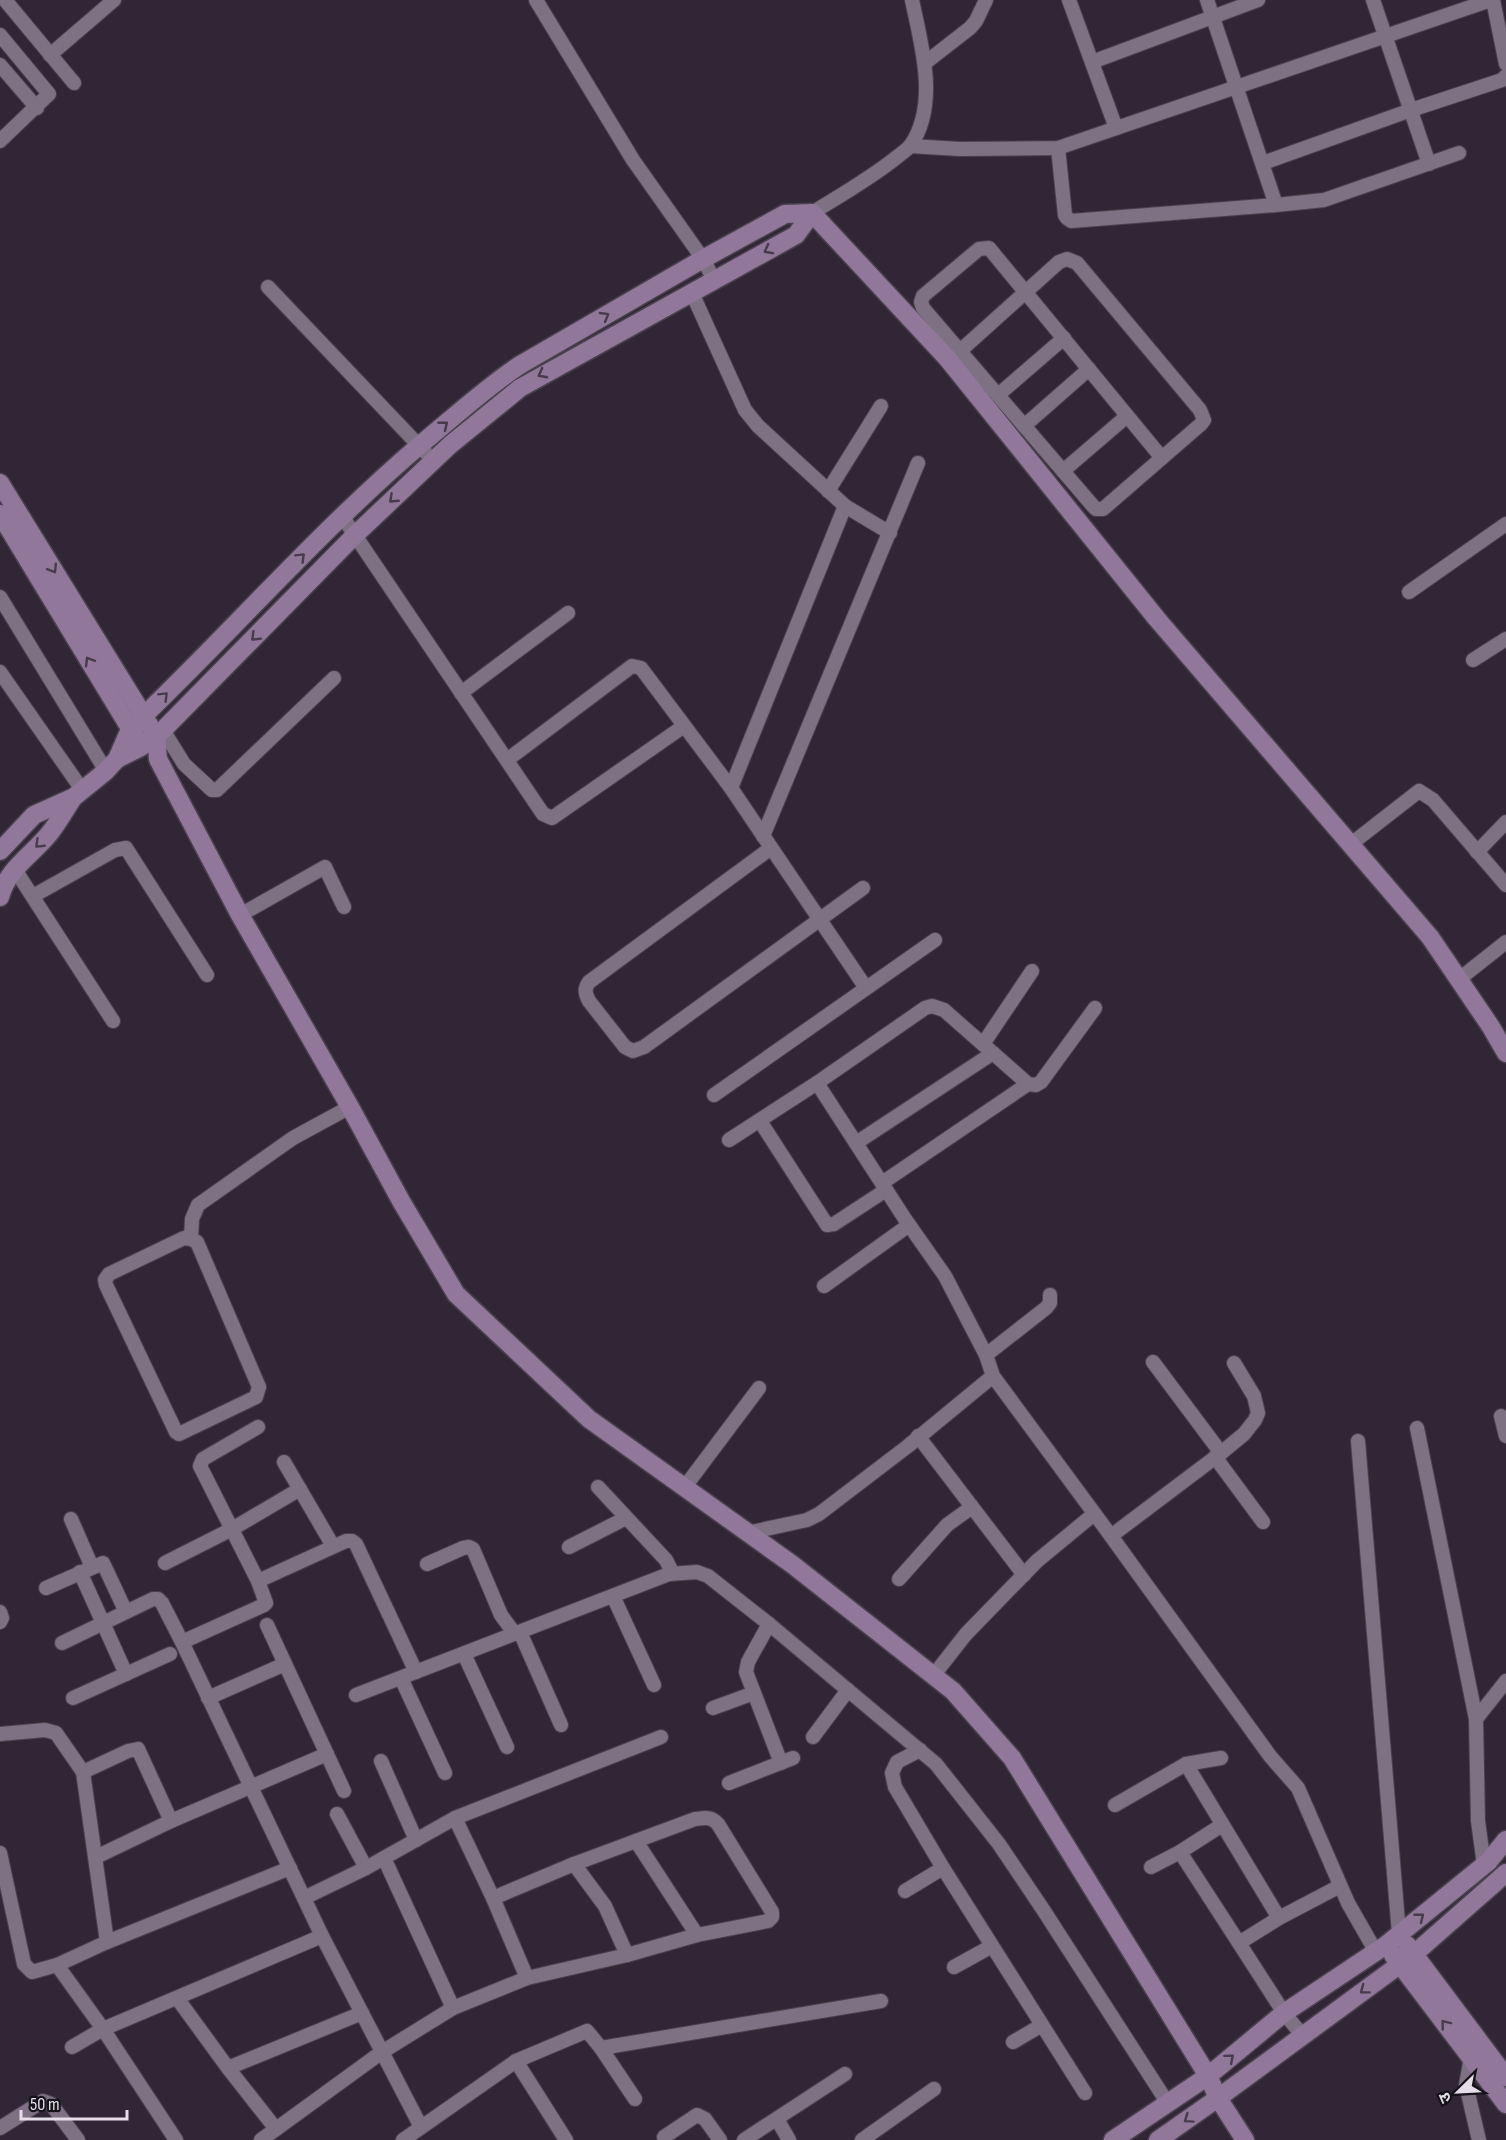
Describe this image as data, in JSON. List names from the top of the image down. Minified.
{"scale_bar":"50 m","north":"bottom left"}
